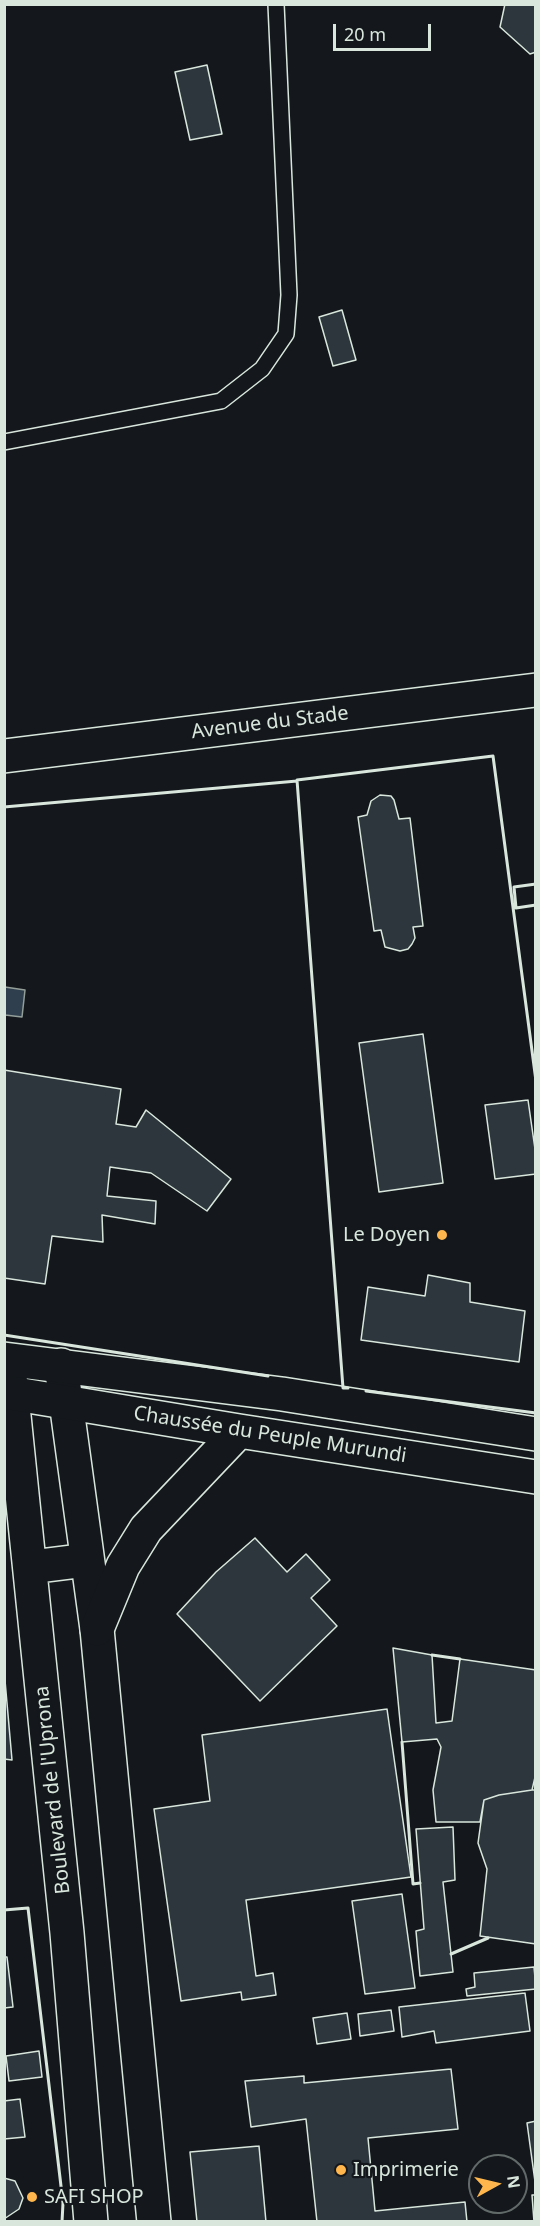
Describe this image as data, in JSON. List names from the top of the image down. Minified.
{"streets":{"main road":["Avenue du Stade","Chaussée du Peuple Murundi","Boulevard de l'Uprona"]},"crossings":[["Chaussée du Peuple Murundi","Boulevard de l'Uprona"]],"places":["Le Doyen","Imprimerie","SAFI SHOP"],"scale_bar":"20 m","north":"right"}
